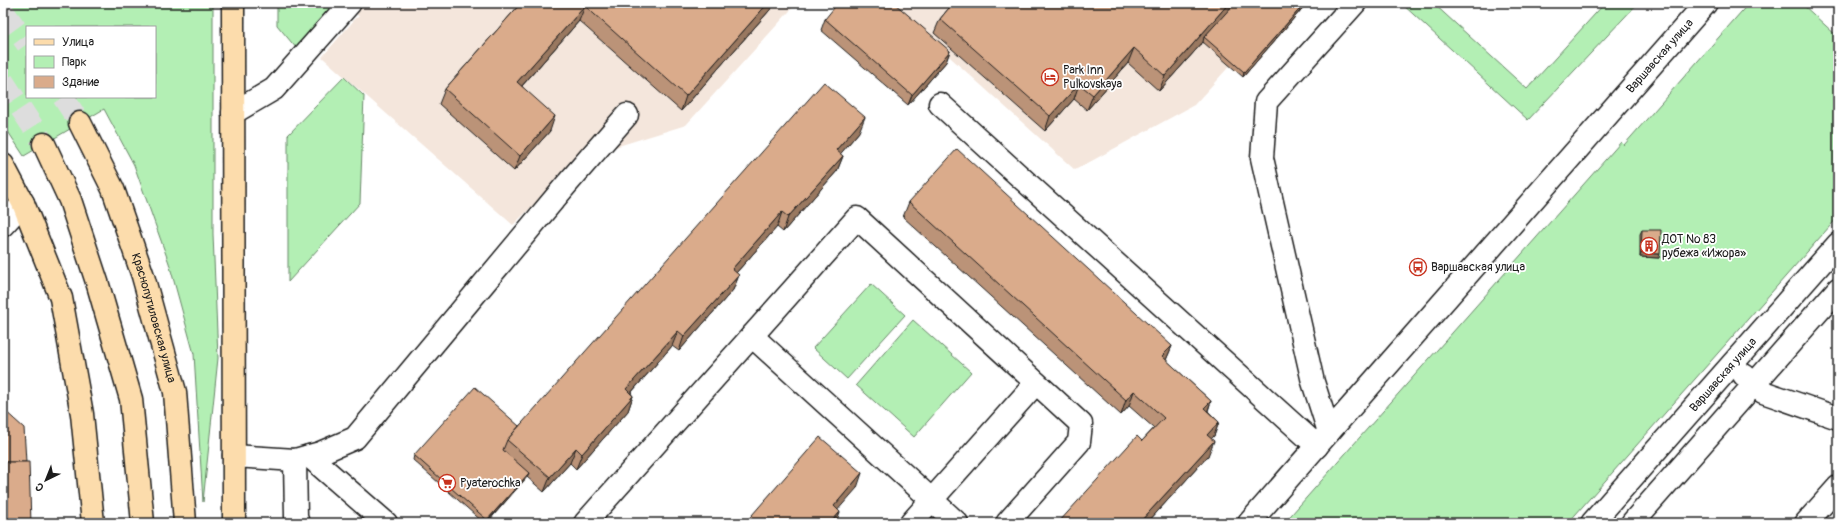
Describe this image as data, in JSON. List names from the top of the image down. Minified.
{"streets":{"main road":["Краснопутиловская улица"],"street":["Варшавская улица"]},"places":{"hotel":["Park Inn Pulkovskaya"],"building":["ДОТ № 83 рубежа «Ижора»"],"bus stop":["Варшавская улица"],"supermarket":["Pyaterochka"]},"legend":["Улица","Парк","Здание"],"north":"bottom left"}
